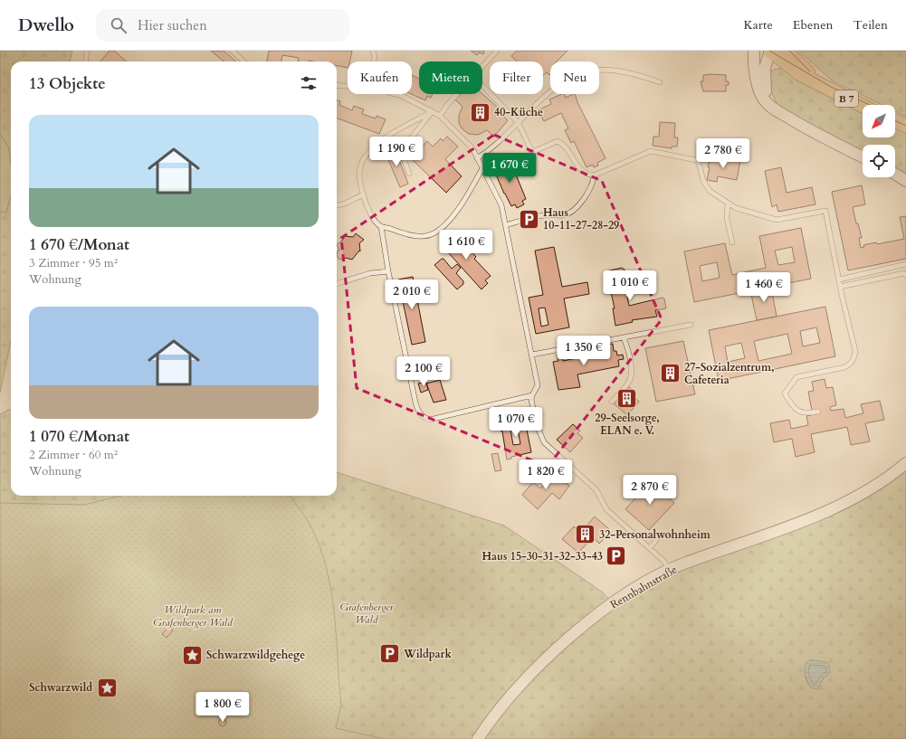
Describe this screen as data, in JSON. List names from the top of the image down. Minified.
{"streets":{"main road":["B 7"],"street":["Rennbahnstraße"]},"parks":["Grafenberger Wald","Wildpark am Grafenberger Wald"],"places":{"building":["40-Küche","27-Sozialzentrum, Cafeteria","29-Seelsorge, ELAN e. V.","32-Personalwohnheim"],"parking":["Haus 10-11-27-28-29","Haus 15-30-31-32-33-43","Wildpark"],"place":["Schwarzwildgehege","Schwarzwild"]},"north":"bottom left","page":{"header":"Dwello","search":"Hier suchen","nav":["Karte","Ebenen","Teilen"],"chip":["Kaufen","Mieten","Filter","Neu"],"heading":"13 Objekte","list":[{"name":"1 670 €/Monat","note":"3 Zimmer · 95 m² · Wohnung"},{"name":"1 070 €/Monat","note":"2 Zimmer · 60 m² · Wohnung"}],"price":["1 190 €","2 780 €","1 670 €","1 610 €","1 010 €","1 460 €","2 010 €","1 350 €","2 100 €","1 070 €","1 820 €","2 870 €","1 800 €"]}}
